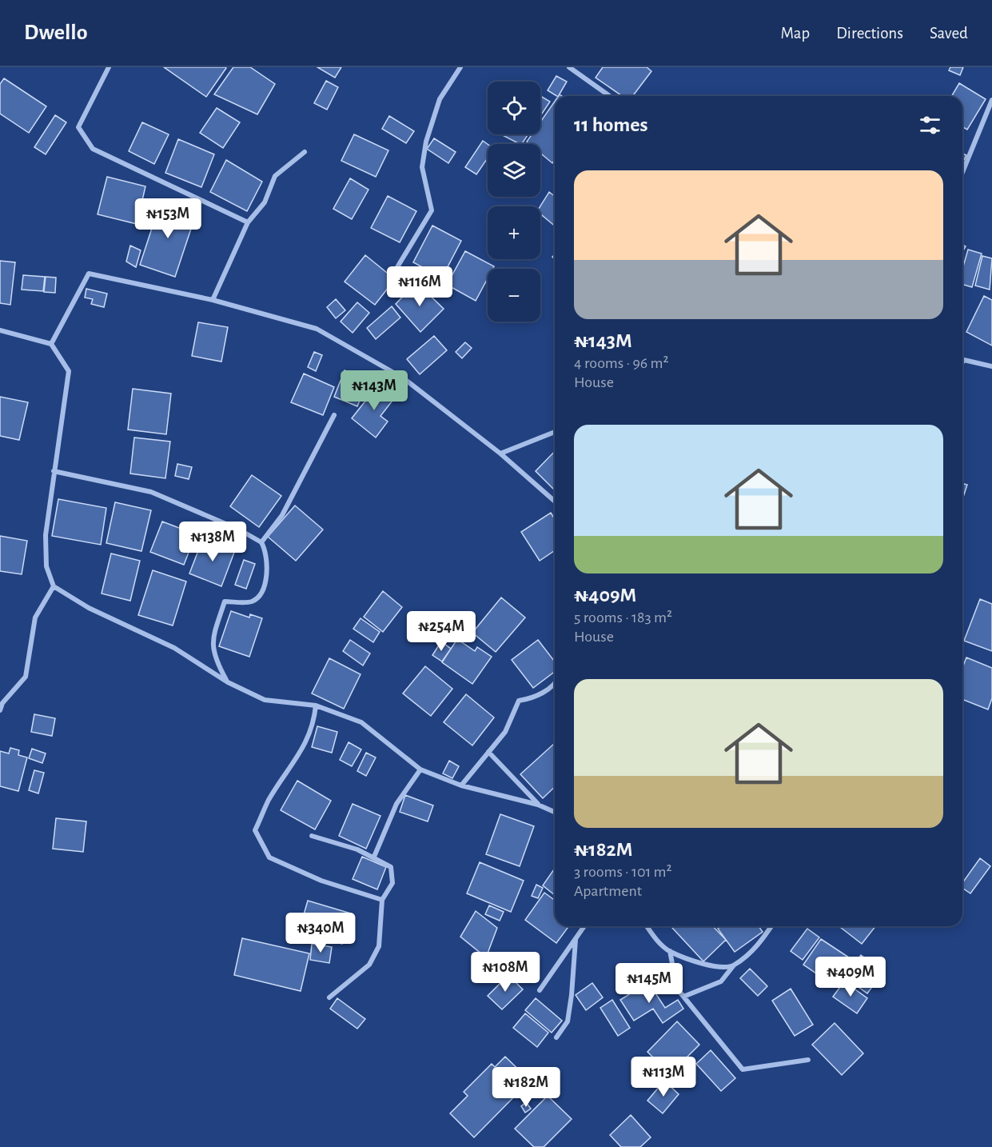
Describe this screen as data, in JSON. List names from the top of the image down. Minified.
{"page":{"header":"Dwello","nav":["Map","Directions","Saved"],"map_buttons":["+","−"],"heading":"11 homes","list":[{"name":"₦143M","note":"4 rooms · 96 m² · House"},{"name":"₦409M","note":"5 rooms · 183 m² · House"},{"name":"₦182M","note":"3 rooms · 101 m² · Apartment"}],"price":["₦153M","₦116M","₦143M","₦138M","₦254M","₦340M","₦108M","₦409M","₦145M","₦113M","₦182M"]}}
